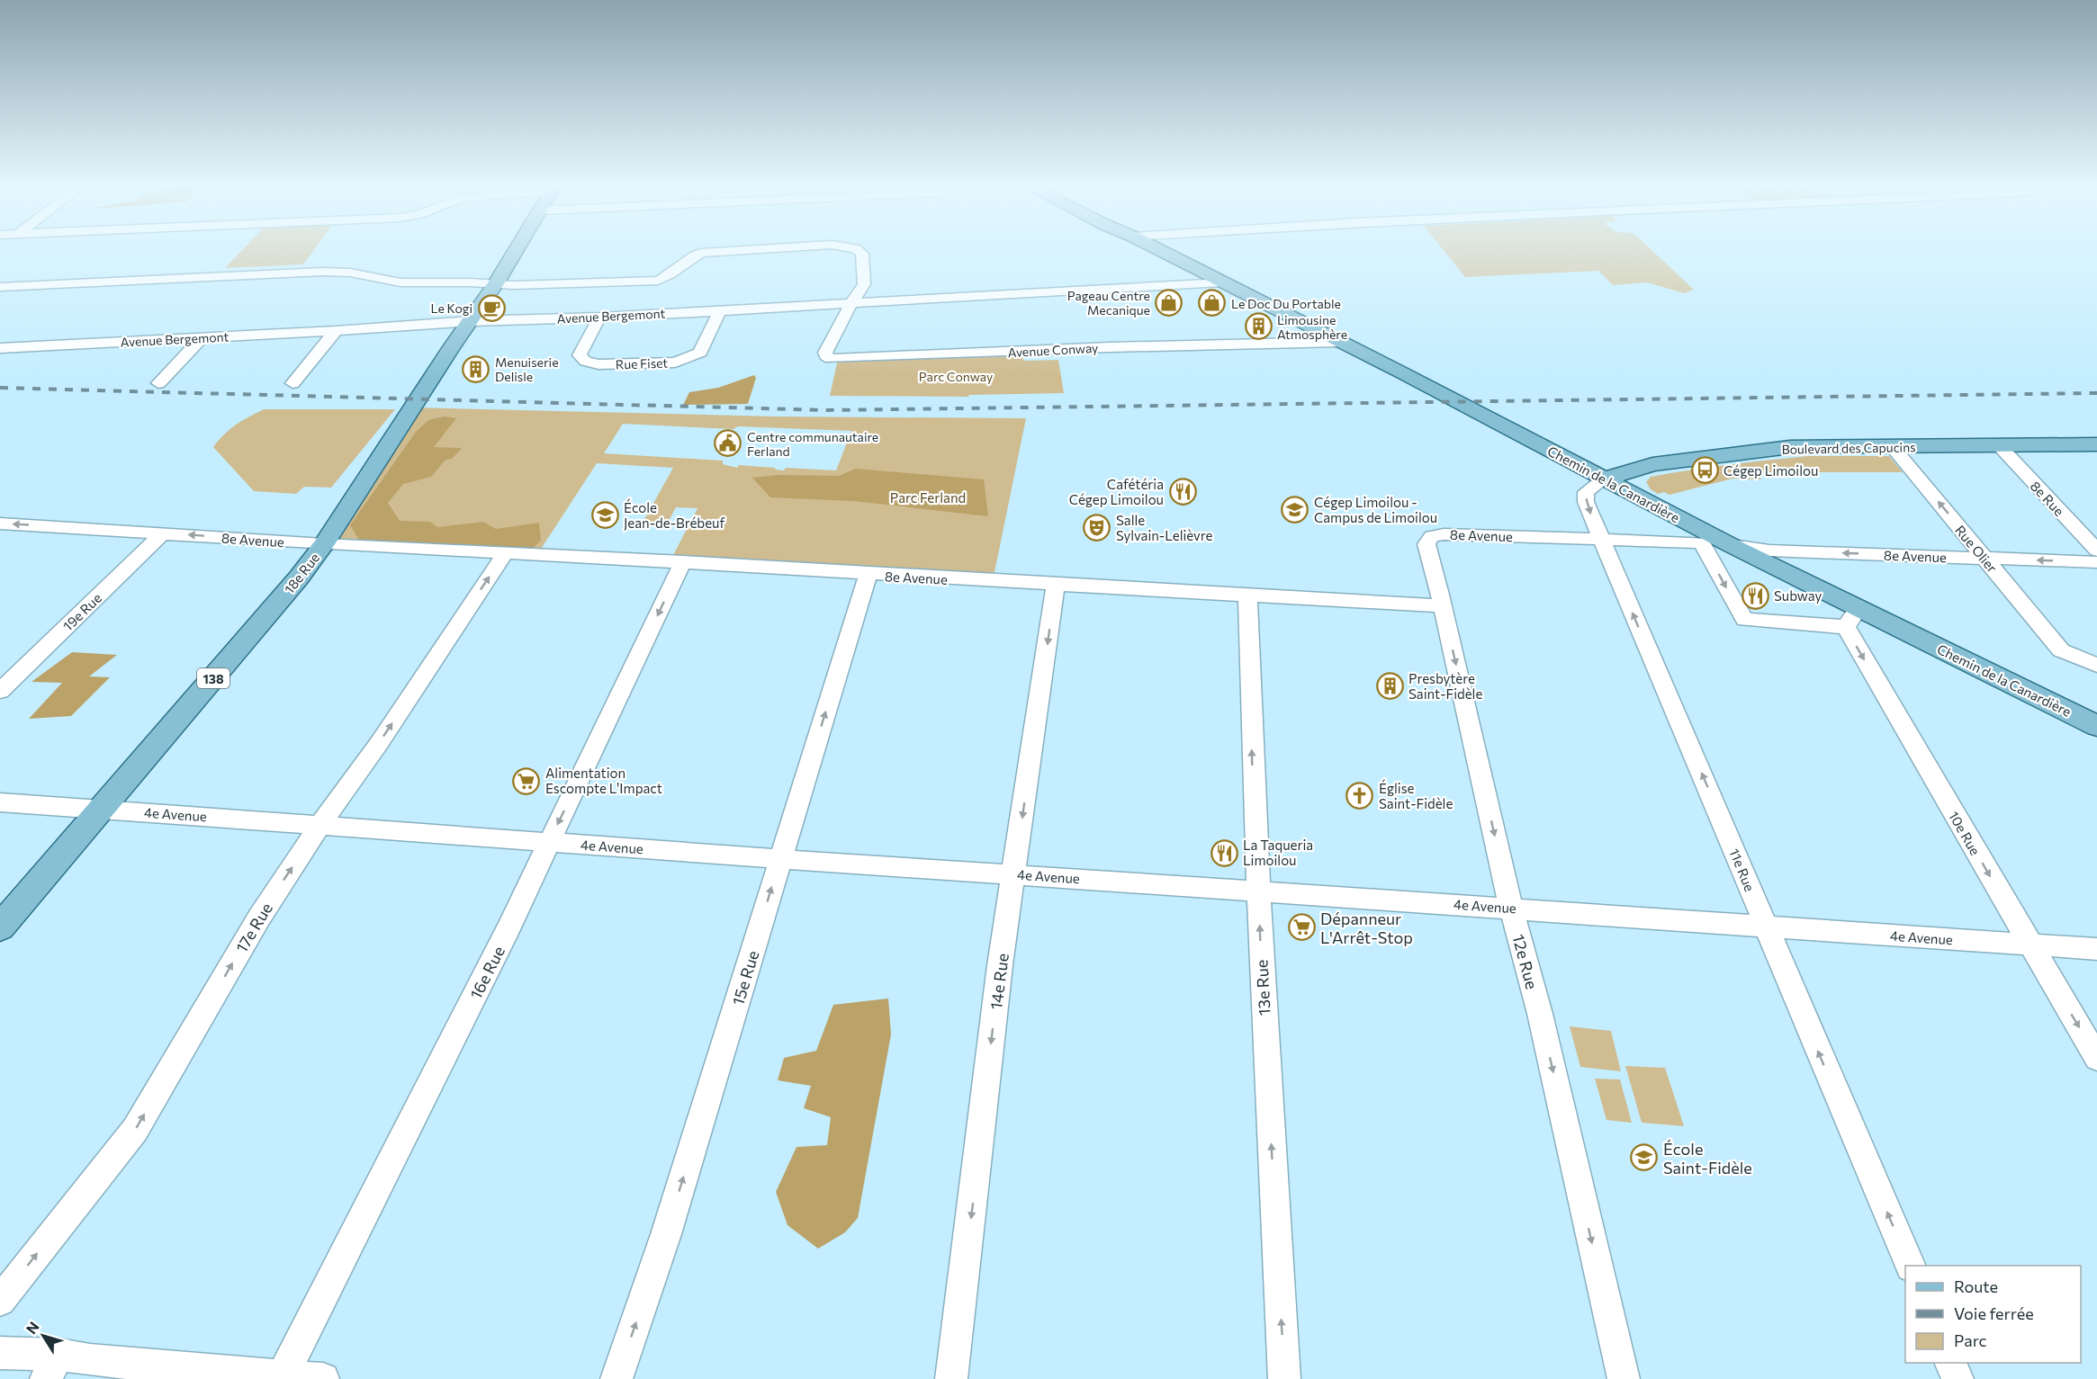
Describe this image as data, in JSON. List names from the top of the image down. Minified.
{"streets":{"main road":["Boulevard des Capucins","Chemin de la Canardière","18e Rue","138"],"street":["Avenue Bergemont","Avenue Conway","Rue Fiset","8e Rue","8e Avenue","Rue Olier","19e Rue","4e Avenue","10e Rue","11e Rue","17e Rue","12e Rue","16e Rue","15e Rue","14e Rue","13e Rue"]},"crossings":[["Avenue Bergemont","Avenue Conway"],["Avenue Bergemont","Rue Fiset"],["Avenue Bergemont","Chemin de la Canardière"],["Avenue Bergemont","18e Rue"],["Avenue Conway","Chemin de la Canardière"],["Boulevard des Capucins","Chemin de la Canardière"],["Boulevard des Capucins","8e Rue"],["Boulevard des Capucins","Rue Olier"],["Boulevard des Capucins","11e Rue"],["Chemin de la Canardière","8e Avenue"],["Chemin de la Canardière","10e Rue"],["Chemin de la Canardière","11e Rue"],["8e Avenue","Rue Olier"],["8e Avenue","18e Rue"],["8e Avenue","19e Rue"],["8e Avenue","11e Rue"],["8e Avenue","17e Rue"],["8e Avenue","12e Rue"],["8e Avenue","16e Rue"],["8e Avenue","15e Rue"],["8e Avenue","14e Rue"],["8e Avenue","13e Rue"],["18e Rue","4e Avenue"],["4e Avenue","10e Rue"],["4e Avenue","11e Rue"],["4e Avenue","17e Rue"],["4e Avenue","12e Rue"],["4e Avenue","16e Rue"],["4e Avenue","15e Rue"],["4e Avenue","14e Rue"],["4e Avenue","13e Rue"]],"one_way":["Rue Olier","10e Rue","11e Rue","17e Rue","12e Rue","15e Rue","14e Rue","13e Rue"],"parks":["Parc Conway","Parc Ferland"],"places":{"shop":["Pageau Centre Mecanique","Le Doc Du Portable"],"cafe":["Le Kogi"],"building":["Limousine Atmosphère","Menuiserie Delisle","Presbytère Saint-Fidèle"],"public building":["Centre communautaire Ferland"],"bus stop":["Cégep Limoilou"],"restaurant":["Cafétéria Cégep Limoilou","Subway","La Taqueria Limoilou"],"school or university":["Cégep Limoilou - Campus de Limoilou","École Jean-de-Brébeuf","École Saint-Fidèle"],"theatre":["Salle Sylvain-Lelièvre"],"supermarket":["Alimentation Escompte L'Impact","Dépanneur L'Arrêt-Stop"],"church":["Église Saint-Fidèle"]},"legend":["Route","Voie ferrée","Parc"],"north":"top left"}
